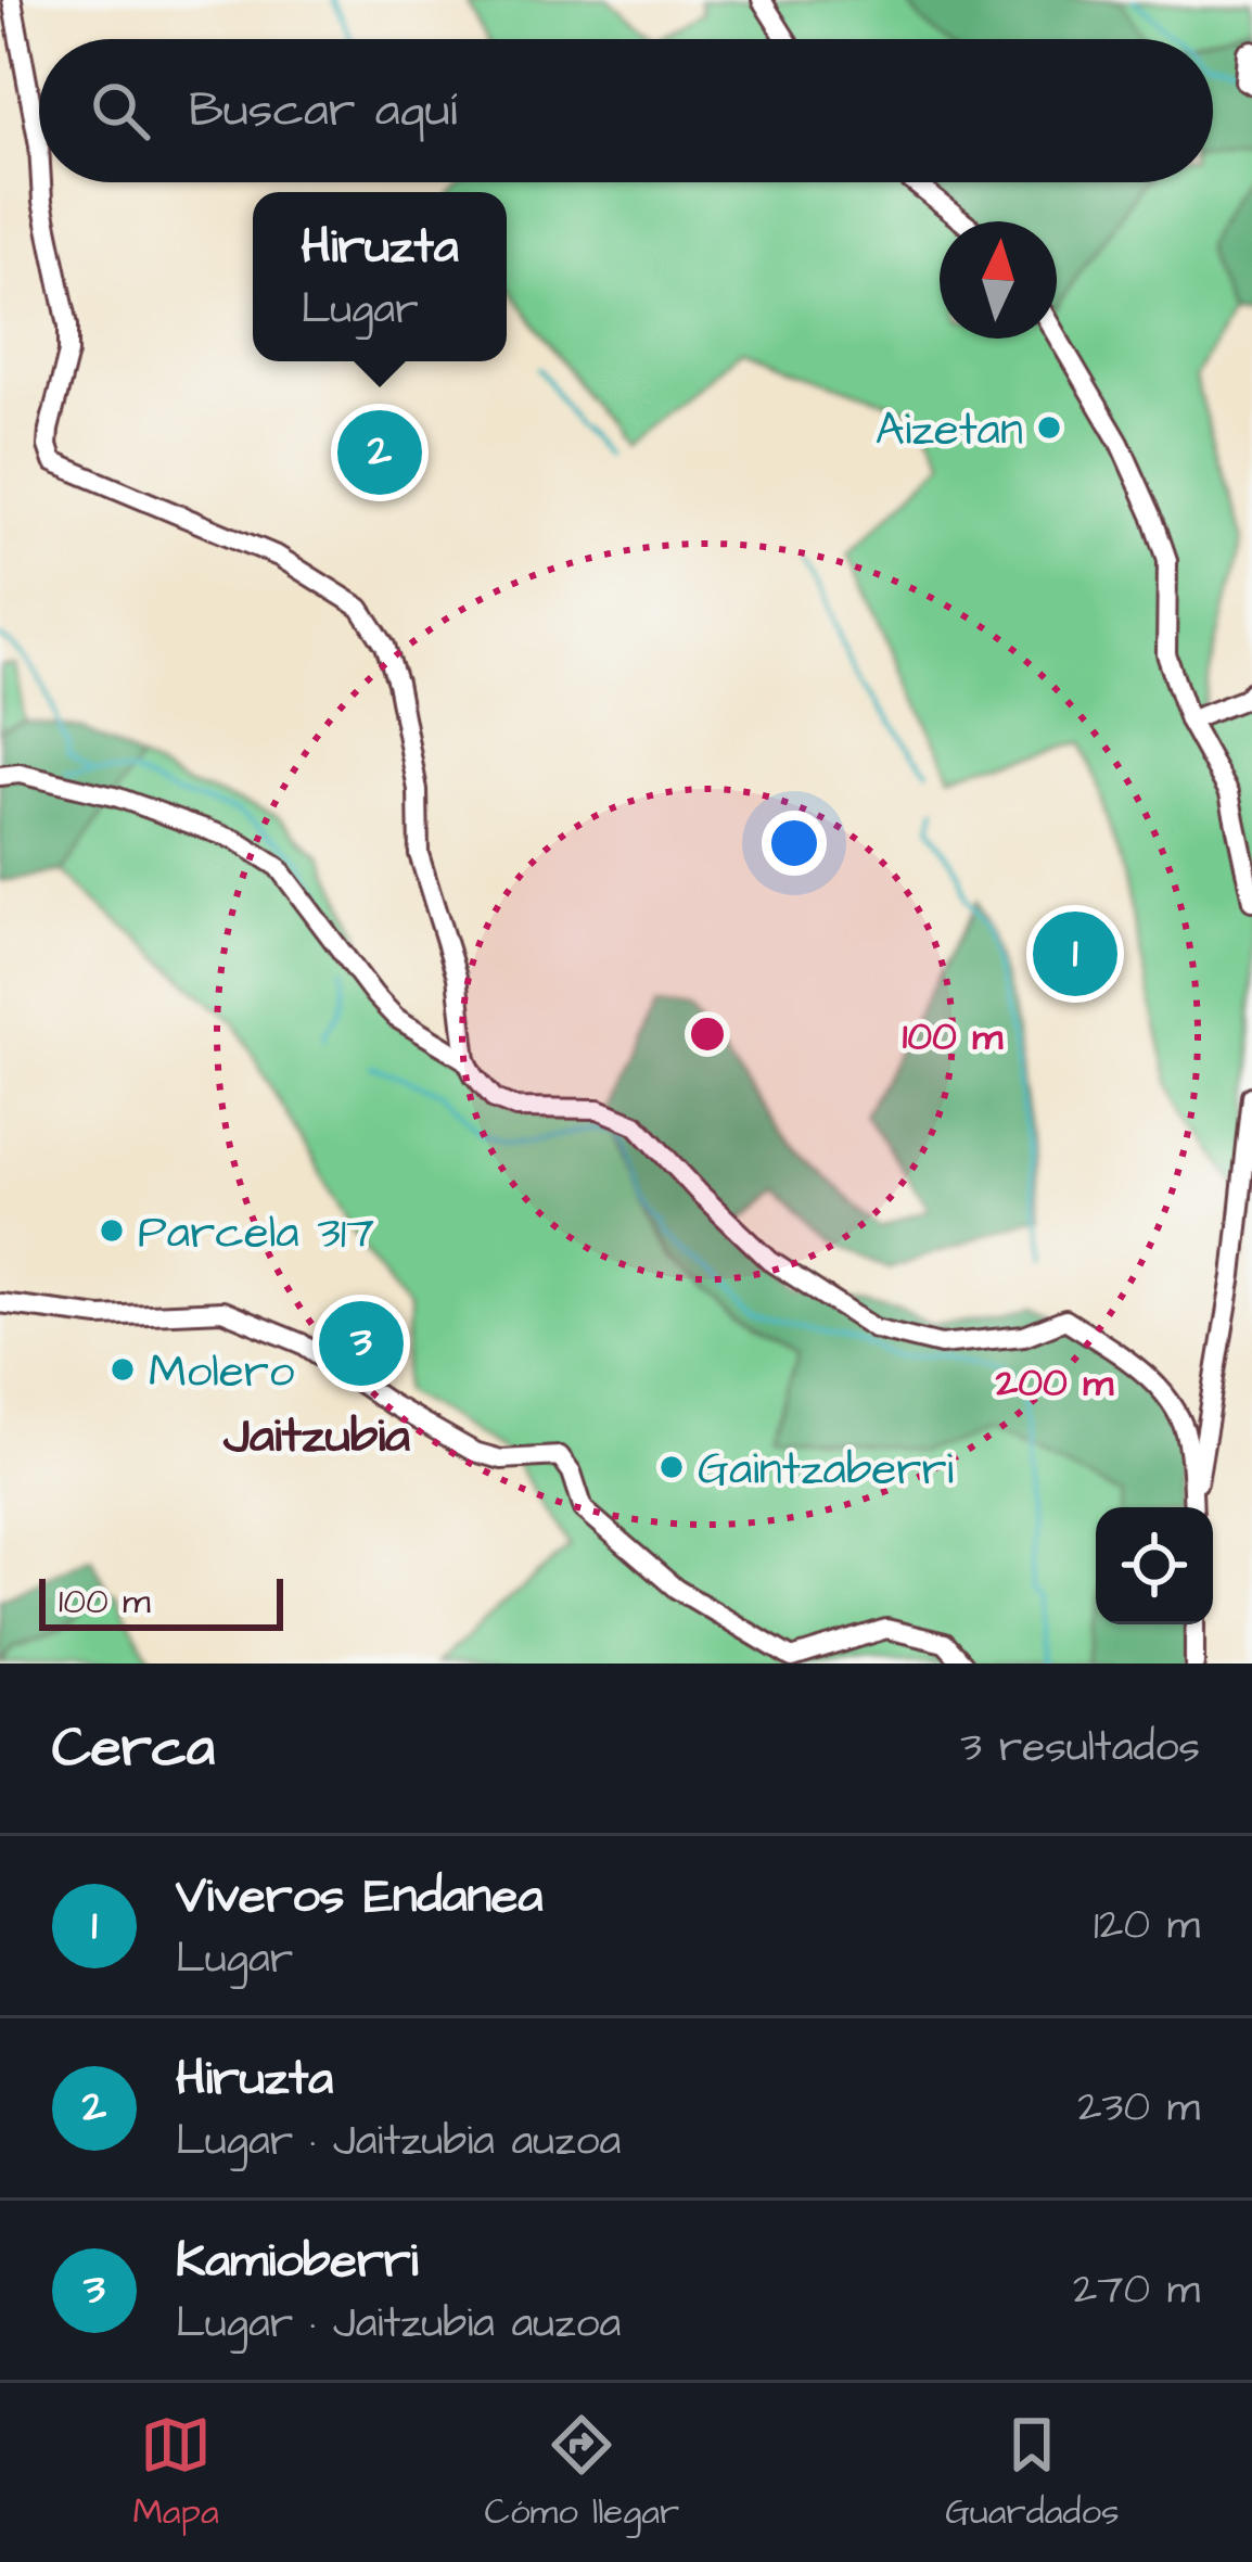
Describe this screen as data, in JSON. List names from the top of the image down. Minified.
{"districts":["Jaitzubia"],"places":["Aizetan","Parcela 317","Molero","Gaintzaberri"],"scale_bar":"100 m","north":"top","page":{"search":"Buscar aquí","popup":["Hiruzta","Lugar"],"pins":["2","1","3"],"scale":"100 m","heading":["Cerca","3 resultados"],"list":[{"mark":"1","name":"Viveros Endanea","note":"Lugar","value":"120 m"},{"mark":"2","name":"Hiruzta","note":"Lugar · Jaitzubia auzoa","value":"230 m"},{"mark":"3","name":"Kamioberri","note":"Lugar · Jaitzubia auzoa","value":"270 m"}],"nav":["Mapa","Cómo llegar","Guardados"]},"rings":["100 m","200 m"]}
